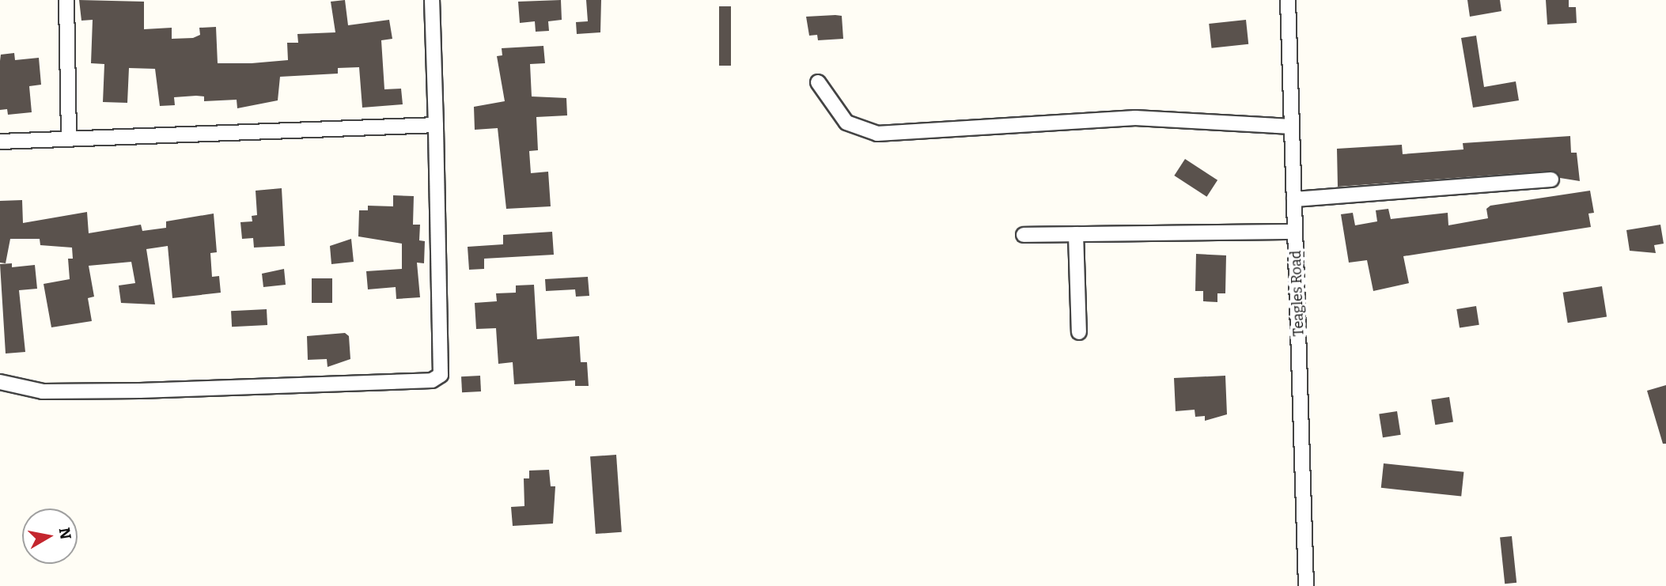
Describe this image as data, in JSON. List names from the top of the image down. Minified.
{"streets":{"street":["Teagles Road"]},"north":"right"}
